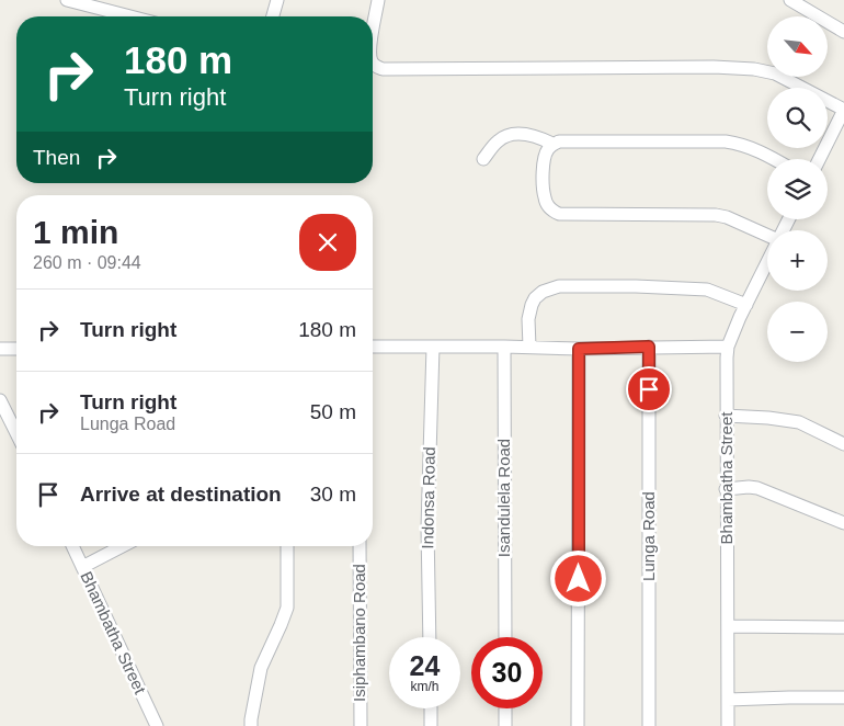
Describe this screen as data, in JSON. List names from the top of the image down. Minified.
{"streets":{"street":["Bhambatha Street","Indonsa Road","Isandulela Road","Lunga Road","Isiphambano Road"]},"north":"bottom right","page":{"map_buttons":["+","−"],"turn":["180 m","Turn right"],"then":"Then","heading":["1 min","260 m · 09:44"],"list":[{"name":"Turn right","value":"180 m"},{"name":"Turn right","note":"Lunga Road","value":"50 m"},{"name":"Arrive at destination","value":"30 m"}],"speed":"24 km/h","limit":"30"}}
